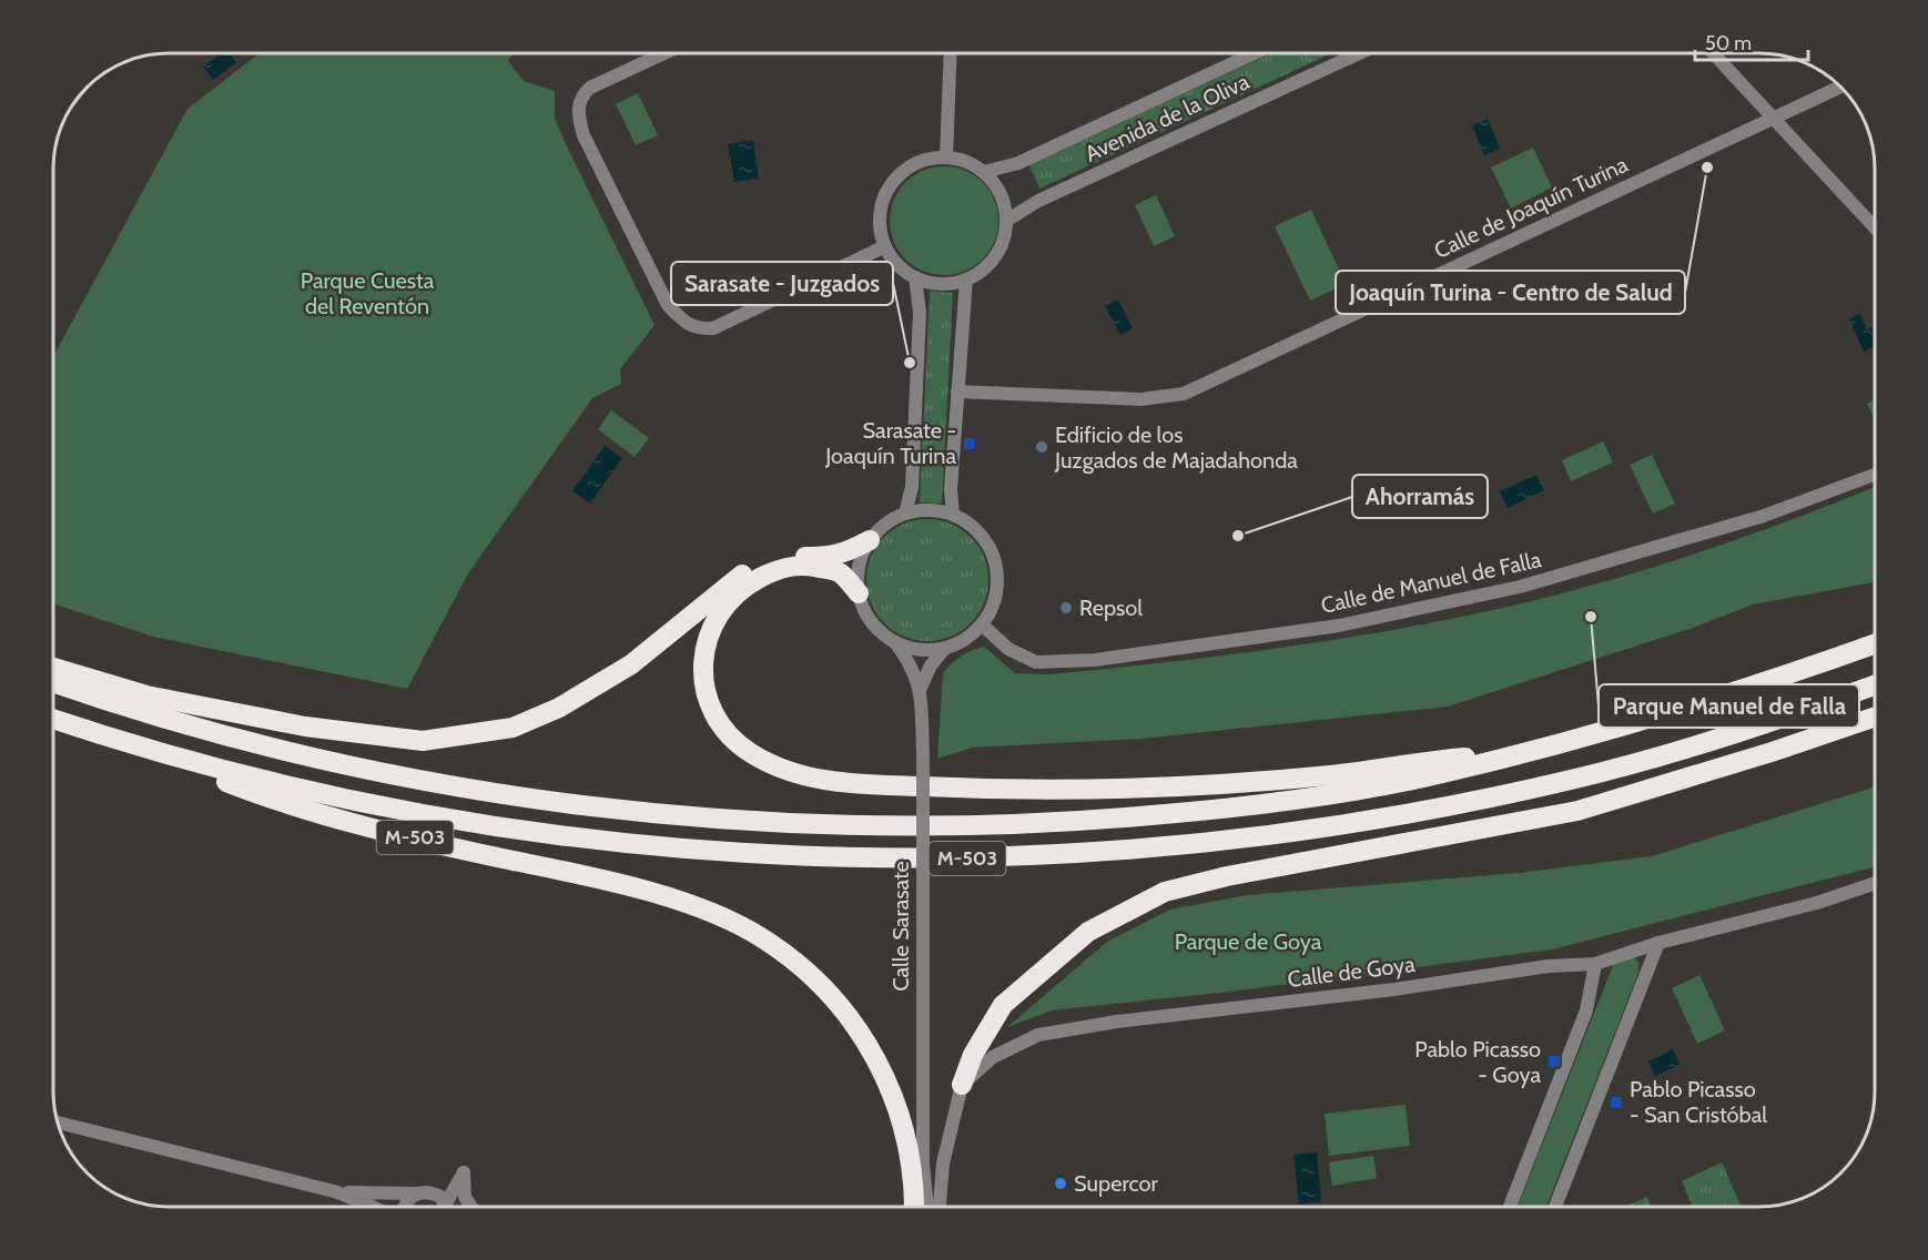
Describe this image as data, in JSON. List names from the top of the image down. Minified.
{"streets":{"highway":["M-503"],"street":["Avenida de la Oliva","Calle de Joaquín Turina","Calle de Manuel de Falla","Calle Sarasate","Calle de Goya"]},"crossings":[["Calle de Manuel de Falla","Calle Sarasate"]],"parks":["Parque Cuesta del Reventón","Parque de Goya"],"places":{"other":["Joaquín Turina - Centro de Salud","Sarasate - Juzgados","Edificio de los Juzgados de Majadahonda","Ahorramás","Repsol","Parque Manuel de Falla","Supercor"],"transit":["Sarasate - Joaquín Turina","Pablo Picasso - Goya","Pablo Picasso - San Cristóbal"]},"scale_bar":"50 m"}
